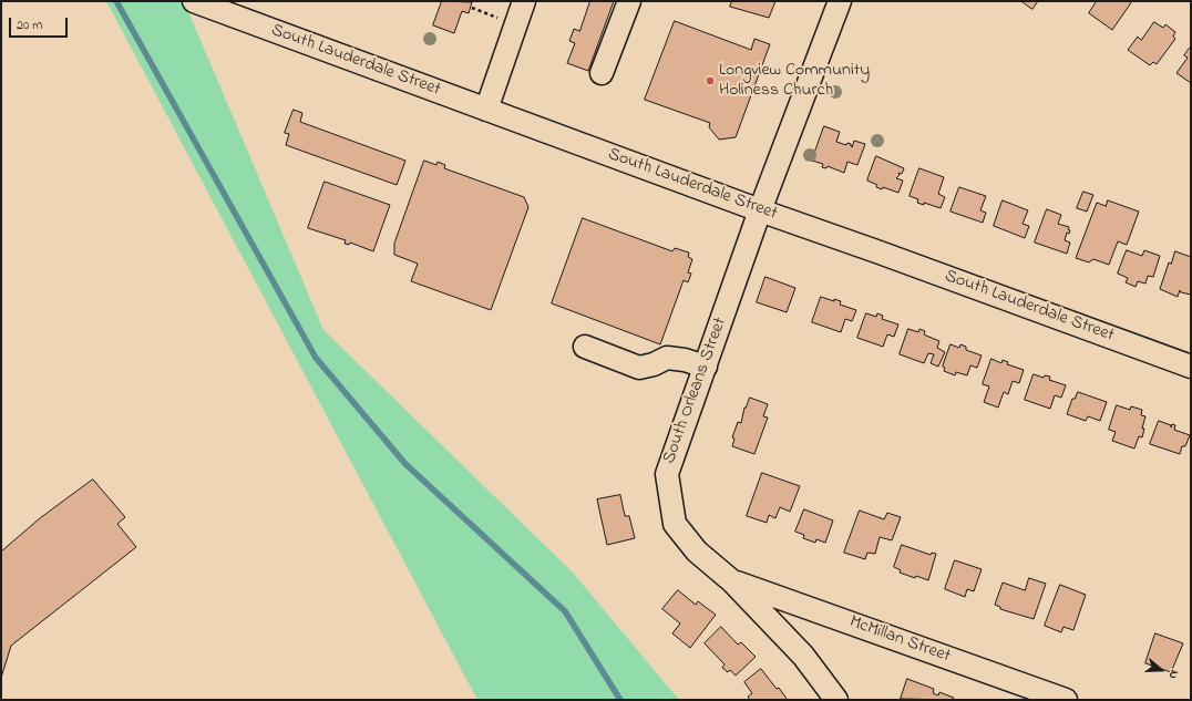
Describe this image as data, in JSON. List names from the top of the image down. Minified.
{"streets":{"street":["South Lauderdale Street","South Orleans Street","McMillan Street"]},"crossings":[["South Lauderdale Street","South Orleans Street"],["South Orleans Street","McMillan Street"]],"places":["Longview Community Holiness Church"],"scale_bar":"20 m","north":"right"}
